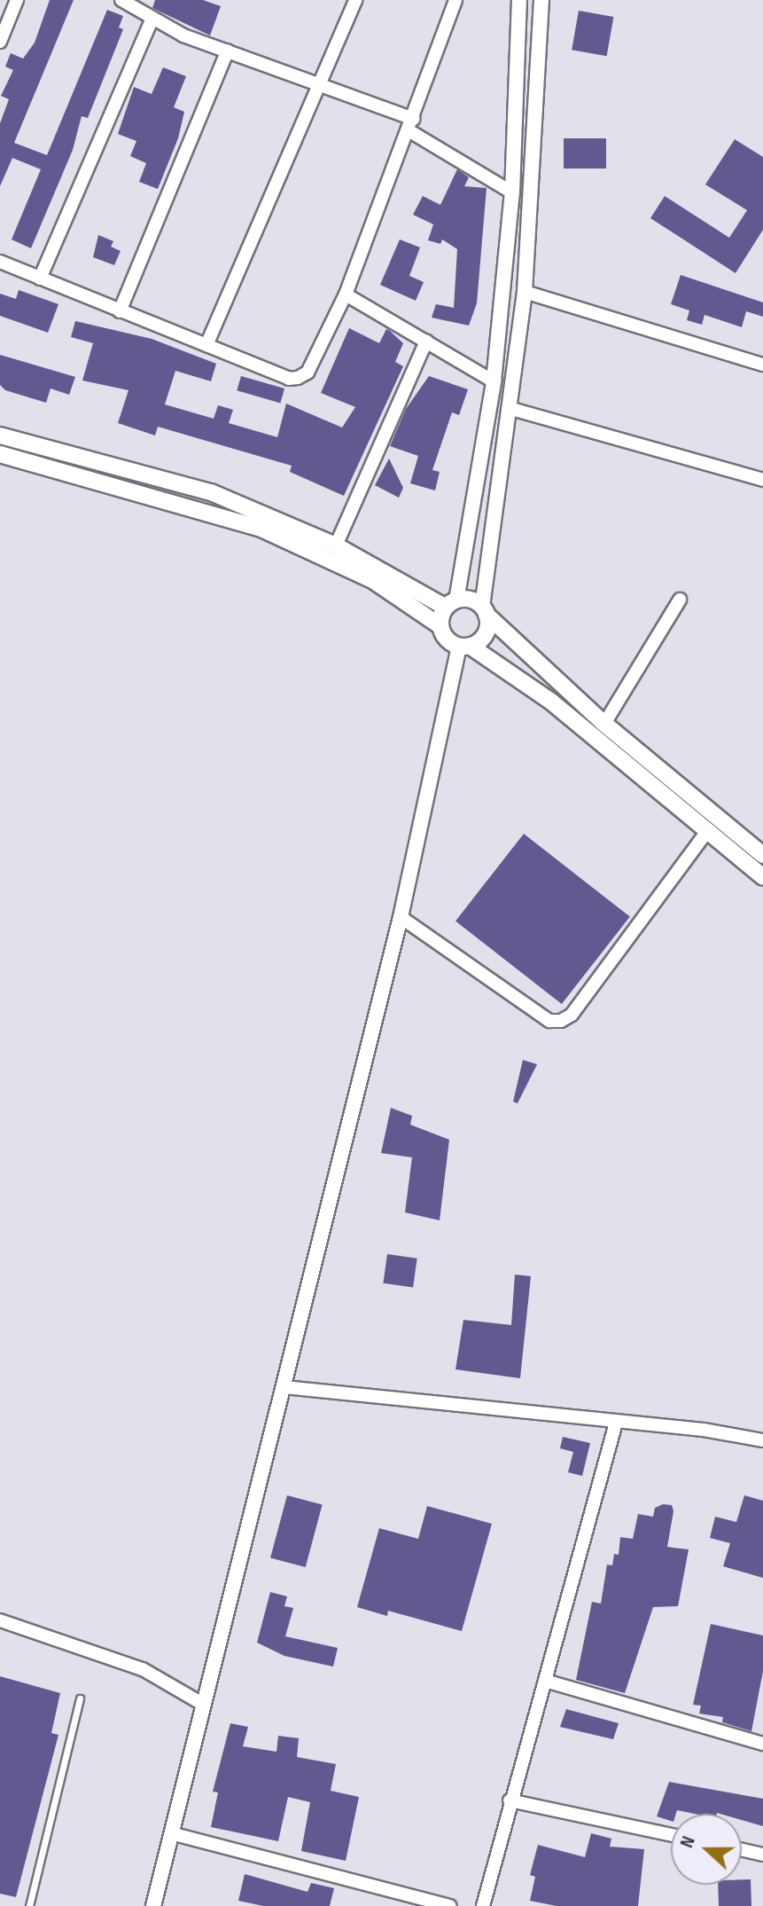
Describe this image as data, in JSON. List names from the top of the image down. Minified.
{"north":"left"}
